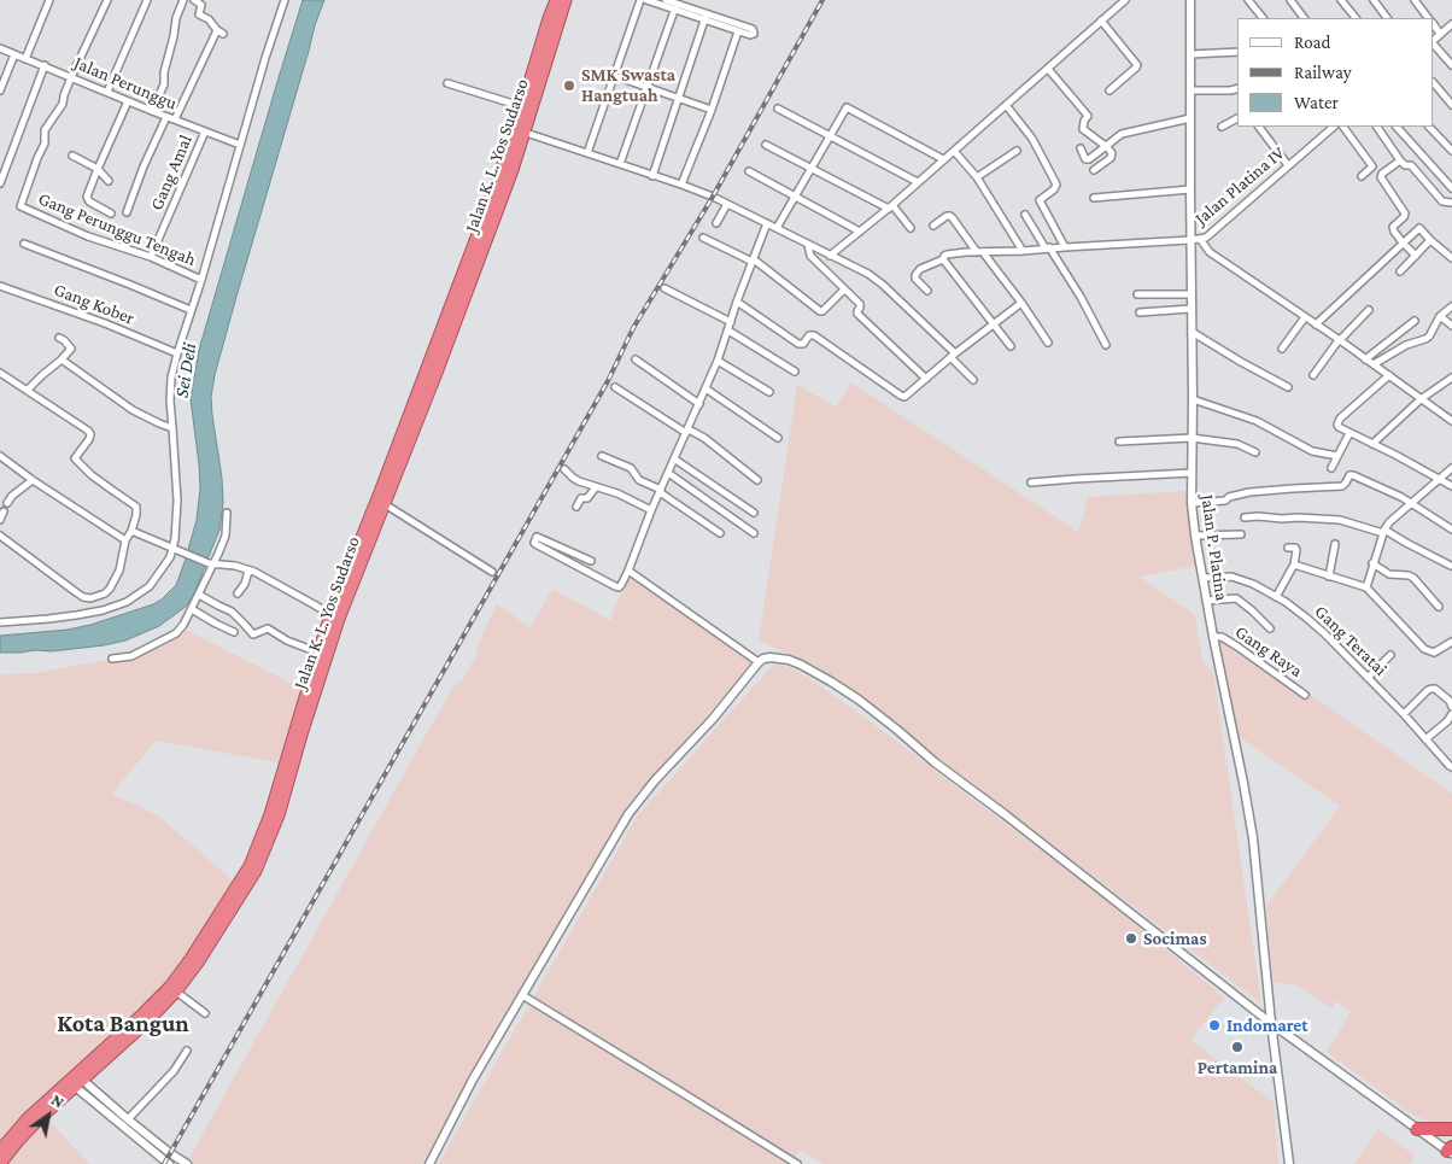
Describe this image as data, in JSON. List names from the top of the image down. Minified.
{"streets":{"highway":["Jalan K. L. Yos Sudarso"],"street":["Jalan Perunggu","Gang Amal","Jalan Platina IV","Gang Perunggu Tengah","Gang Kober","Jalan P. Platina","Gang Teratai","Gang Raya"]},"crossings":[["Jalan Perunggu","Gang Amal"],["Jalan Perunggu","Gang Perunggu Tengah"],["Gang Amal","Gang Perunggu Tengah"],["Jalan Platina IV","Jalan P. Platina"],["Jalan P. Platina","Gang Teratai"],["Jalan P. Platina","Gang Raya"]],"districts":["Kota Bangun"],"water":["Sei Deli"],"places":["SMK Swasta Hangtuah","Socimas","Indomaret","Pertamina"],"legend":["Road","Railway","Water"],"north":"top right"}
